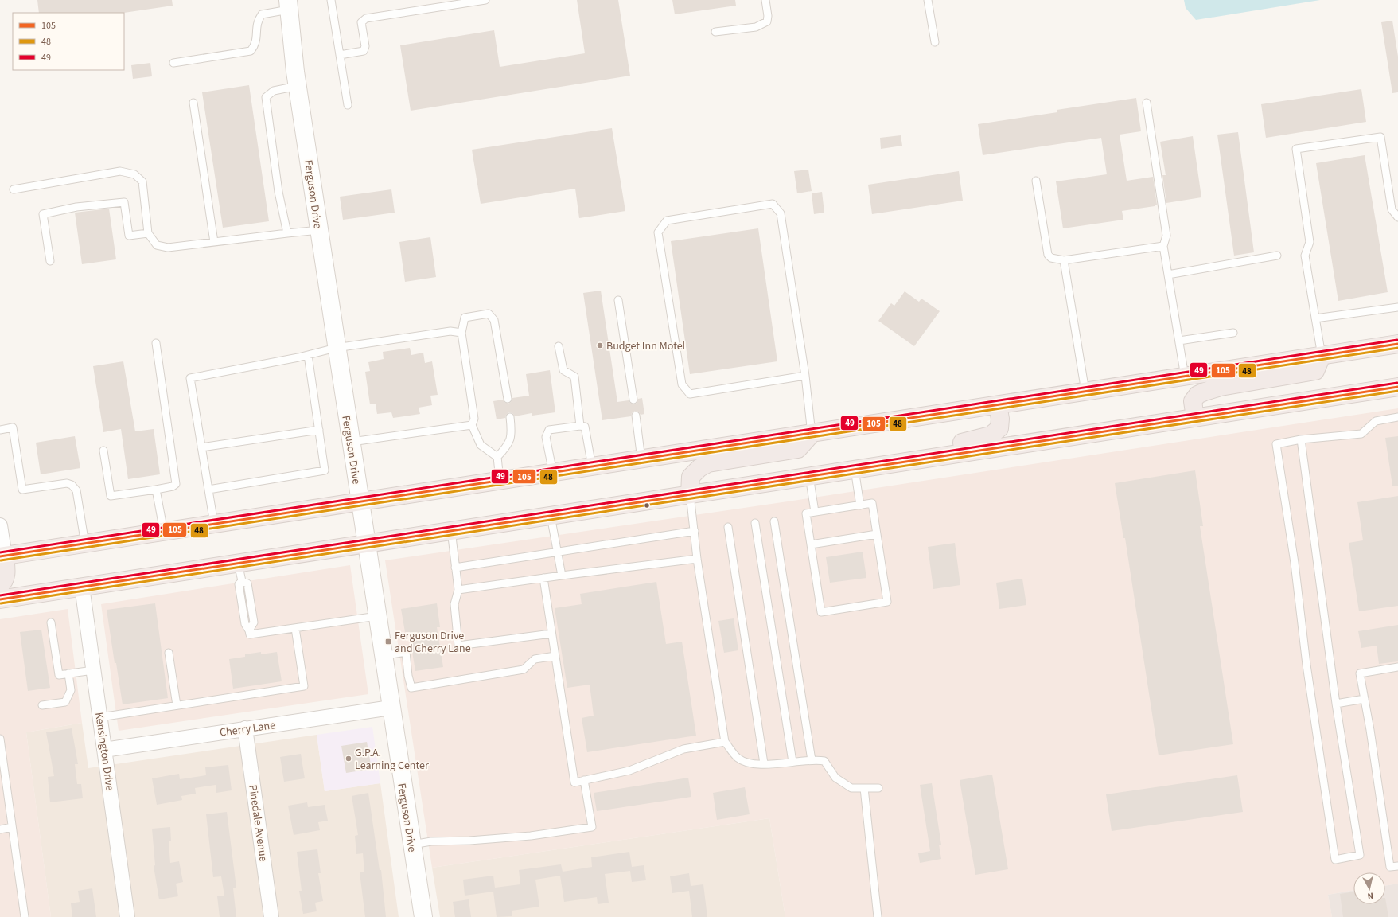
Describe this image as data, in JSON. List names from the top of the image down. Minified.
{"streets":{"street":["Ferguson Drive","Cherry Lane","Kensington Drive","Pinedale Avenue"]},"crossings":[["Ferguson Drive","Cherry Lane"],["Cherry Lane","Kensington Drive"],["Cherry Lane","Pinedale Avenue"]],"places":{"other":["Budget Inn Motel","G.P.A. Learning Center"],"transit":["Ferguson Drive and Cherry Lane"]},"lines":["transit line 49","transit line 105","transit line 48"],"legend":["105","48","49"],"north":"bottom"}
